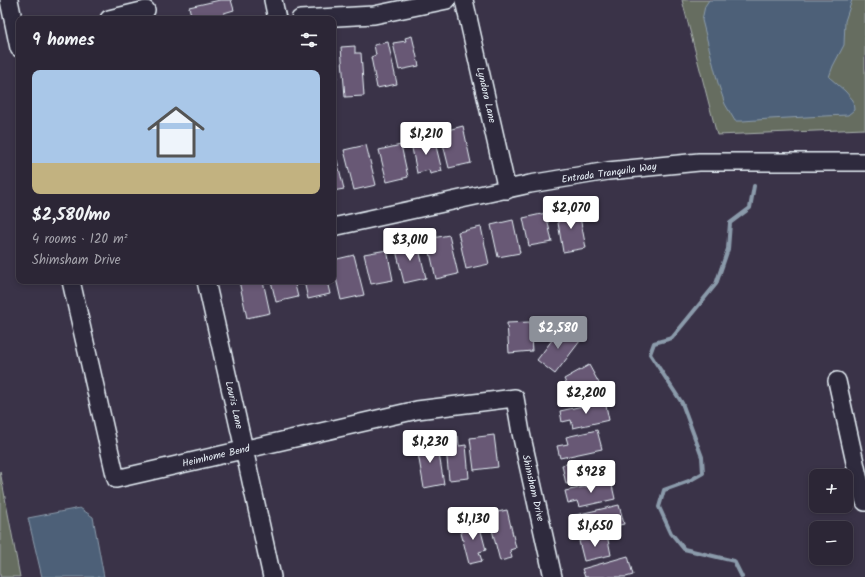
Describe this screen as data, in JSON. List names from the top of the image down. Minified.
{"streets":{"street":["Lyndora Lane","Entrada Tranquila Way","Louris Lane","Heimhome Bend","Shimsham Drive"]},"crossings":[["Lyndora Lane","Entrada Tranquila Way"],["Louris Lane","Heimhome Bend"],["Heimhome Bend","Shimsham Drive"]],"page":{"heading":"9 homes","list":[{"name":"$2,580/mo","note":"4 rooms · 120 m² · Shimsham Drive"}],"price":["$1,210","$2,070","$3,010","$2,580","$2,200","$1,230","$928","$1,130","$1,650"],"map_buttons":["+","−"]}}
